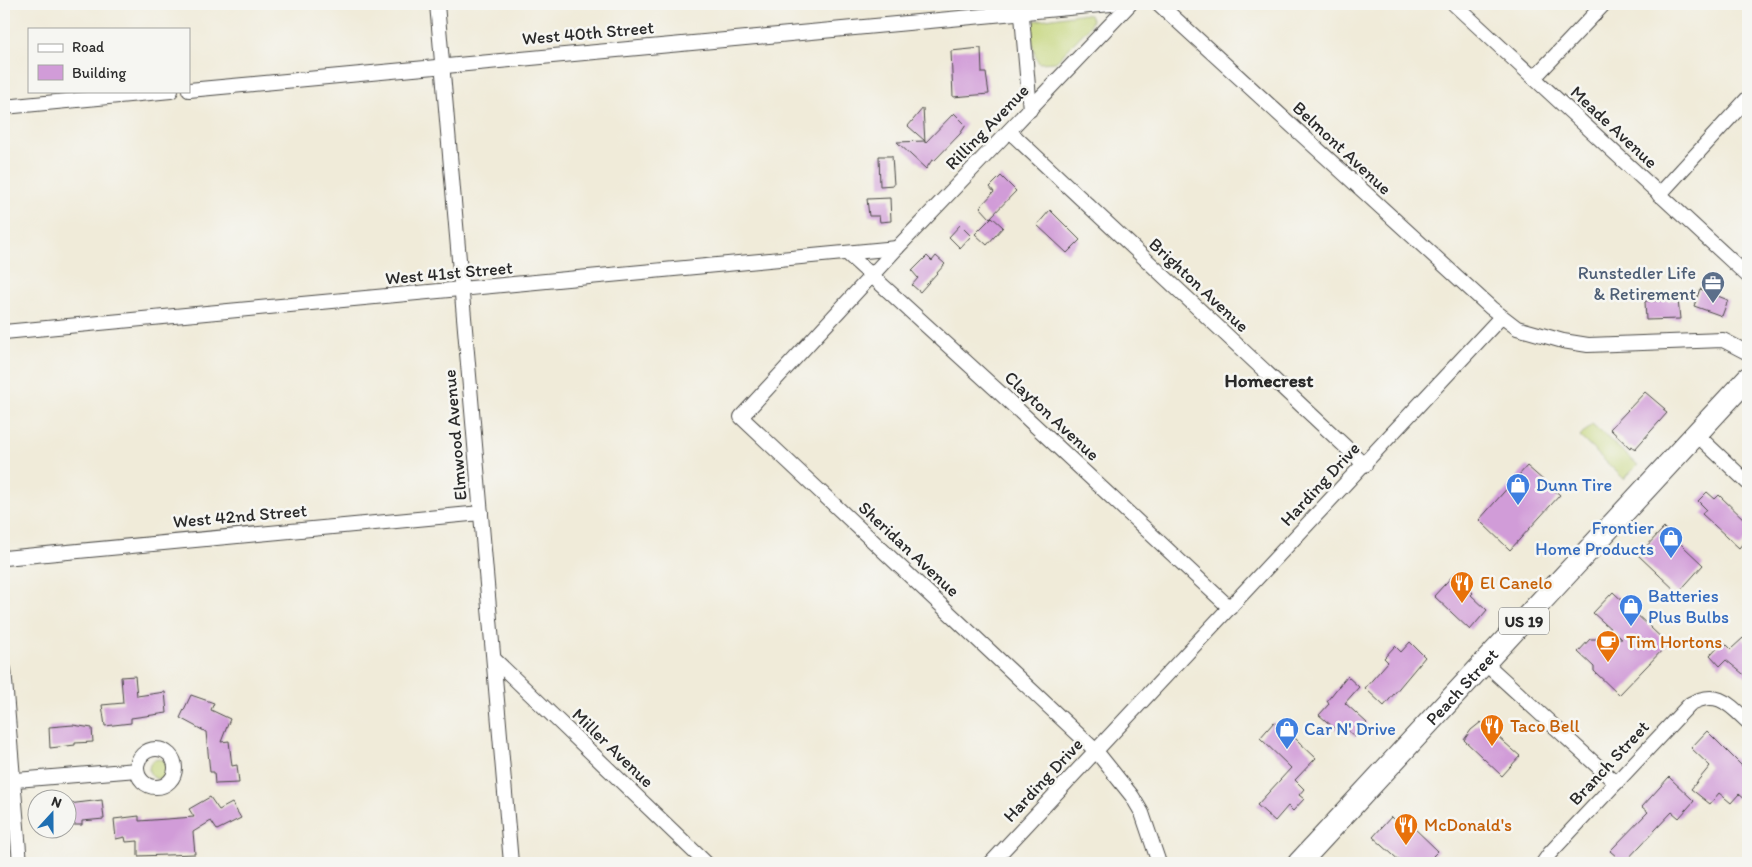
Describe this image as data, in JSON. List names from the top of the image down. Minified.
{"streets":{"main road":["US 19","Peach Street"],"street":["West 40th Street","Rilling Avenue","Meade Avenue","Belmont Avenue","West 41st Street","Brighton Avenue","Clayton Avenue","Elmwood Avenue","Harding Drive","West 42nd Street","Sheridan Avenue","Miller Avenue","Branch Street"]},"crossings":[["West 40th Street","Elmwood Avenue"],["Rilling Avenue","West 41st Street"],["Rilling Avenue","Brighton Avenue"],["Rilling Avenue","Clayton Avenue"],["Rilling Avenue","Sheridan Avenue"],["Belmont Avenue","Harding Drive"],["West 41st Street","Clayton Avenue"],["West 41st Street","Elmwood Avenue"],["Brighton Avenue","Harding Drive"],["Clayton Avenue","Harding Drive"],["Clayton Avenue","Sheridan Avenue"],["Elmwood Avenue","West 42nd Street"],["Elmwood Avenue","Miller Avenue"],["Harding Drive","Sheridan Avenue"]],"districts":["Homecrest"],"places":{"office":["Runstedler Life & Retirement"],"shop":["Dunn Tire","Frontier Home Products","Batteries Plus Bulbs","Car N' Drive"],"restaurant":["El Canelo","Taco Bell","McDonald's"],"cafe":["Tim Hortons"]},"legend":["Road","Building"],"north":"top"}
